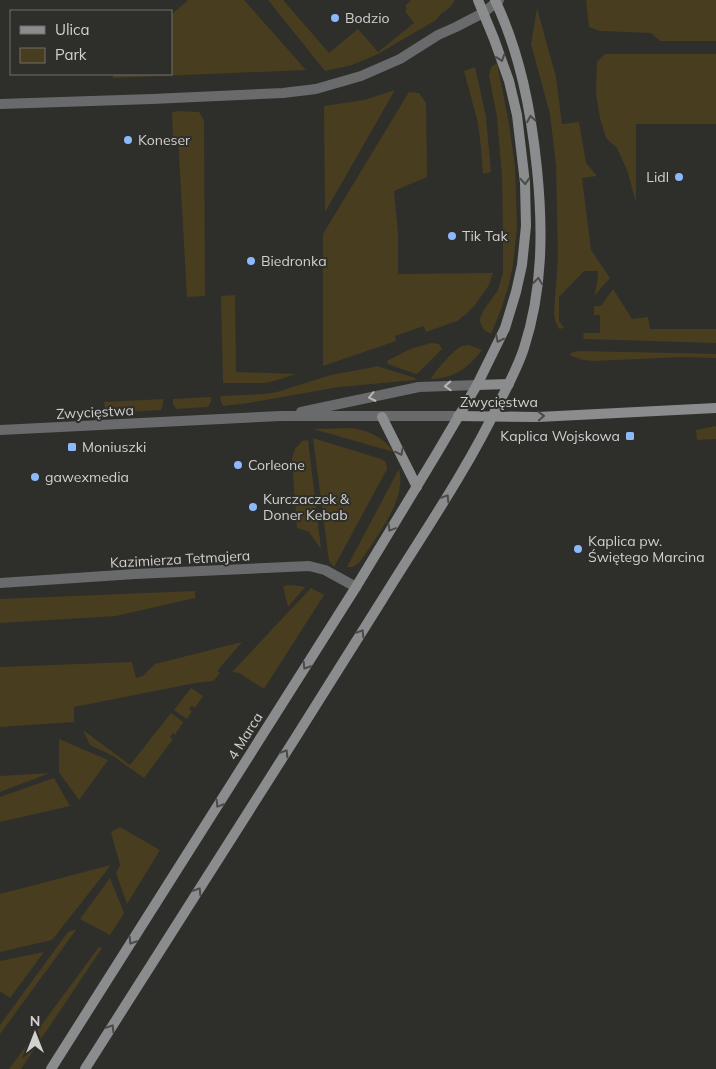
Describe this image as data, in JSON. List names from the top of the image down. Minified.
{"streets":{"main road":["Zwycięstwa","4 Marca"],"street":["Kazimierza Tetmajera"]},"crossings":[["Zwycięstwa","4 Marca"],["Kazimierza Tetmajera","4 Marca"]],"places":{"other":["Bodzio","Koneser","Lidl","Tik Tak","Biedronka","Corleone","gawexmedia","Kurczaczek & Doner Kebab","Kaplica pw. Świętego Marcina"],"transit":["Kaplica Wojskowa","Moniuszki"]},"legend":["Ulica","Park"],"north":"top"}
